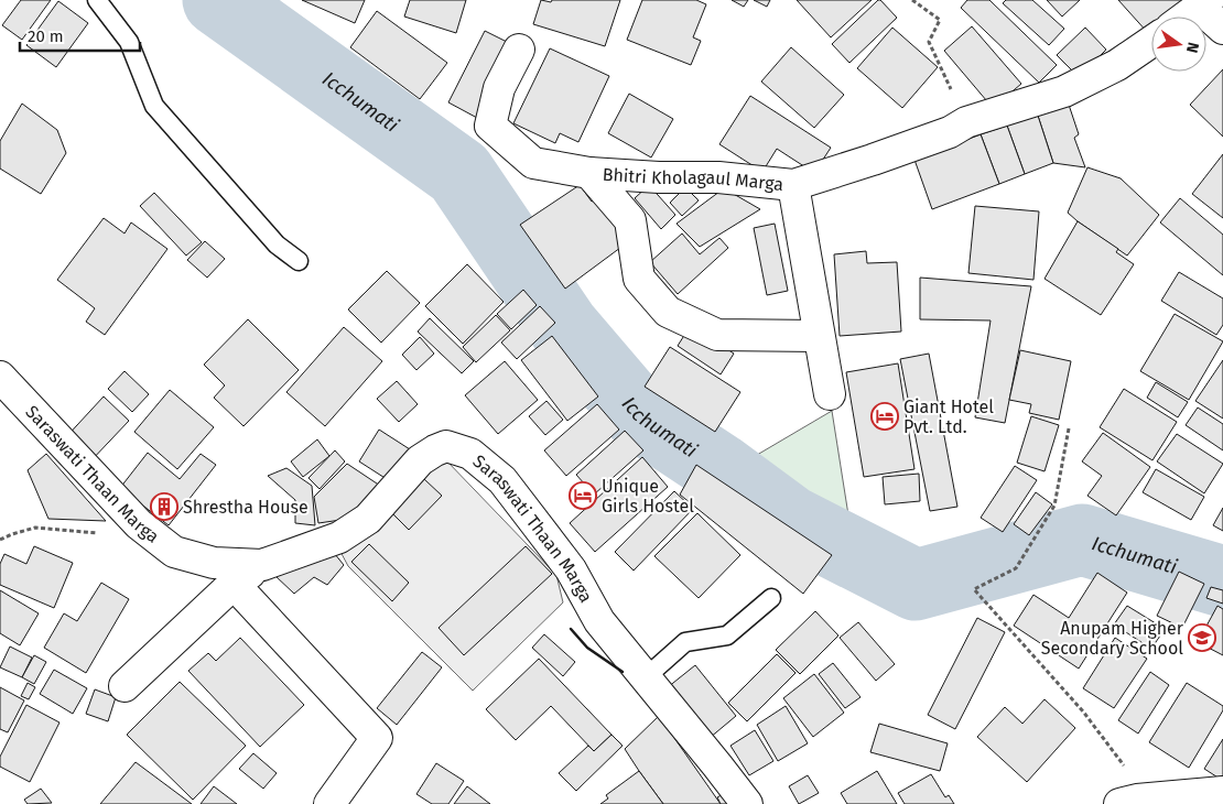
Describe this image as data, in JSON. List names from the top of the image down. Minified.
{"streets":{"street":["Bhitri Kholagaul Marga","Saraswati Thaan Marga"]},"water":["Icchumati"],"places":{"hotel":["Giant Hotel Pvt. Ltd.","Unique Girls Hostel"],"building":["Shrestha House"],"school or university":["Anupam Higher Secondary School"]},"scale_bar":"20 m","north":"right"}
